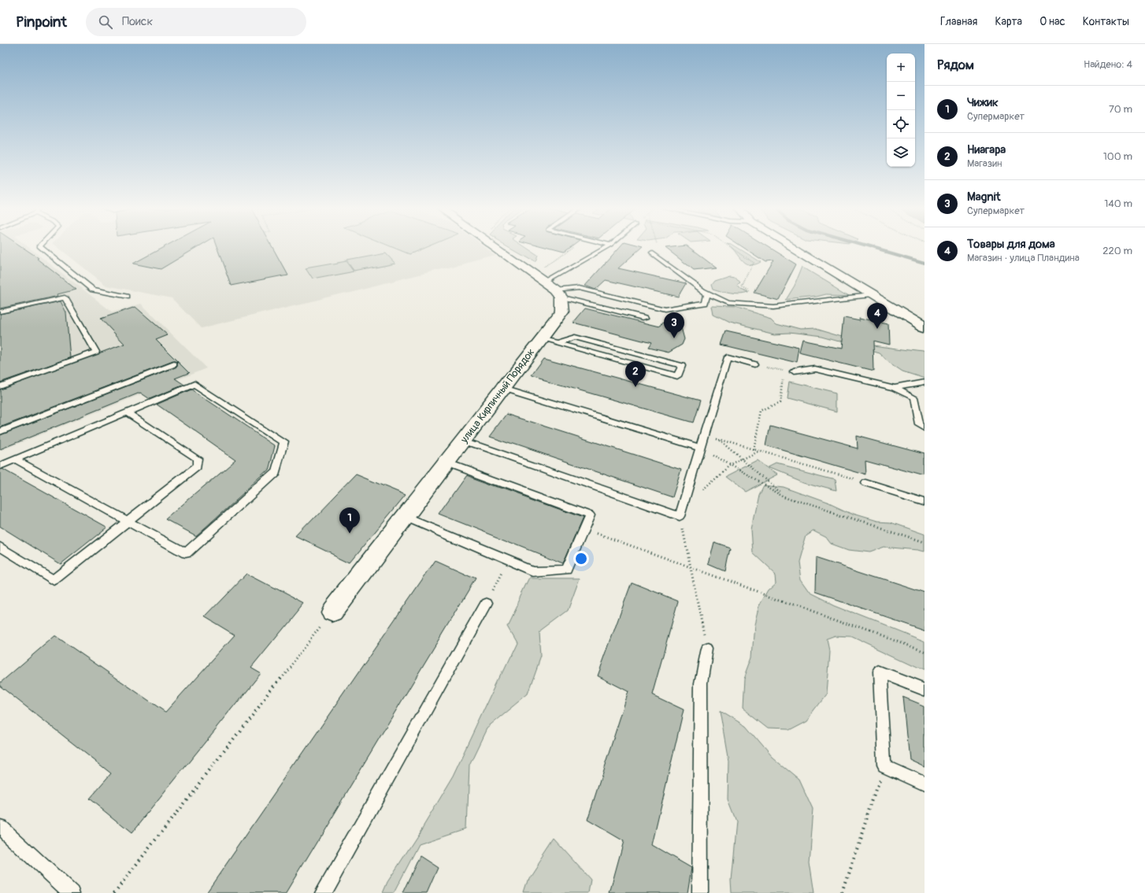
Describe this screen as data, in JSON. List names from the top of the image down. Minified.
{"streets":{"street":["улица Кирпичный Порядок"]},"page":{"header":"Pinpoint","search":"Поиск","nav":["Главная","Карта","О нас","Контакты"],"heading":["Рядом","Найдено: 4"],"map_buttons":["+","−"],"list":[{"mark":"1","name":"Чижик","note":"Супермаркет","value":"70 m"},{"mark":"2","name":"Ниагара","note":"Магазин","value":"100 m"},{"mark":"3","name":"Magnit","note":"Супермаркет","value":"140 m"},{"mark":"4","name":"Товары для дома","note":"Магазин · улица Пландина","value":"220 m"}],"pins":["4","3","2","1"]}}
